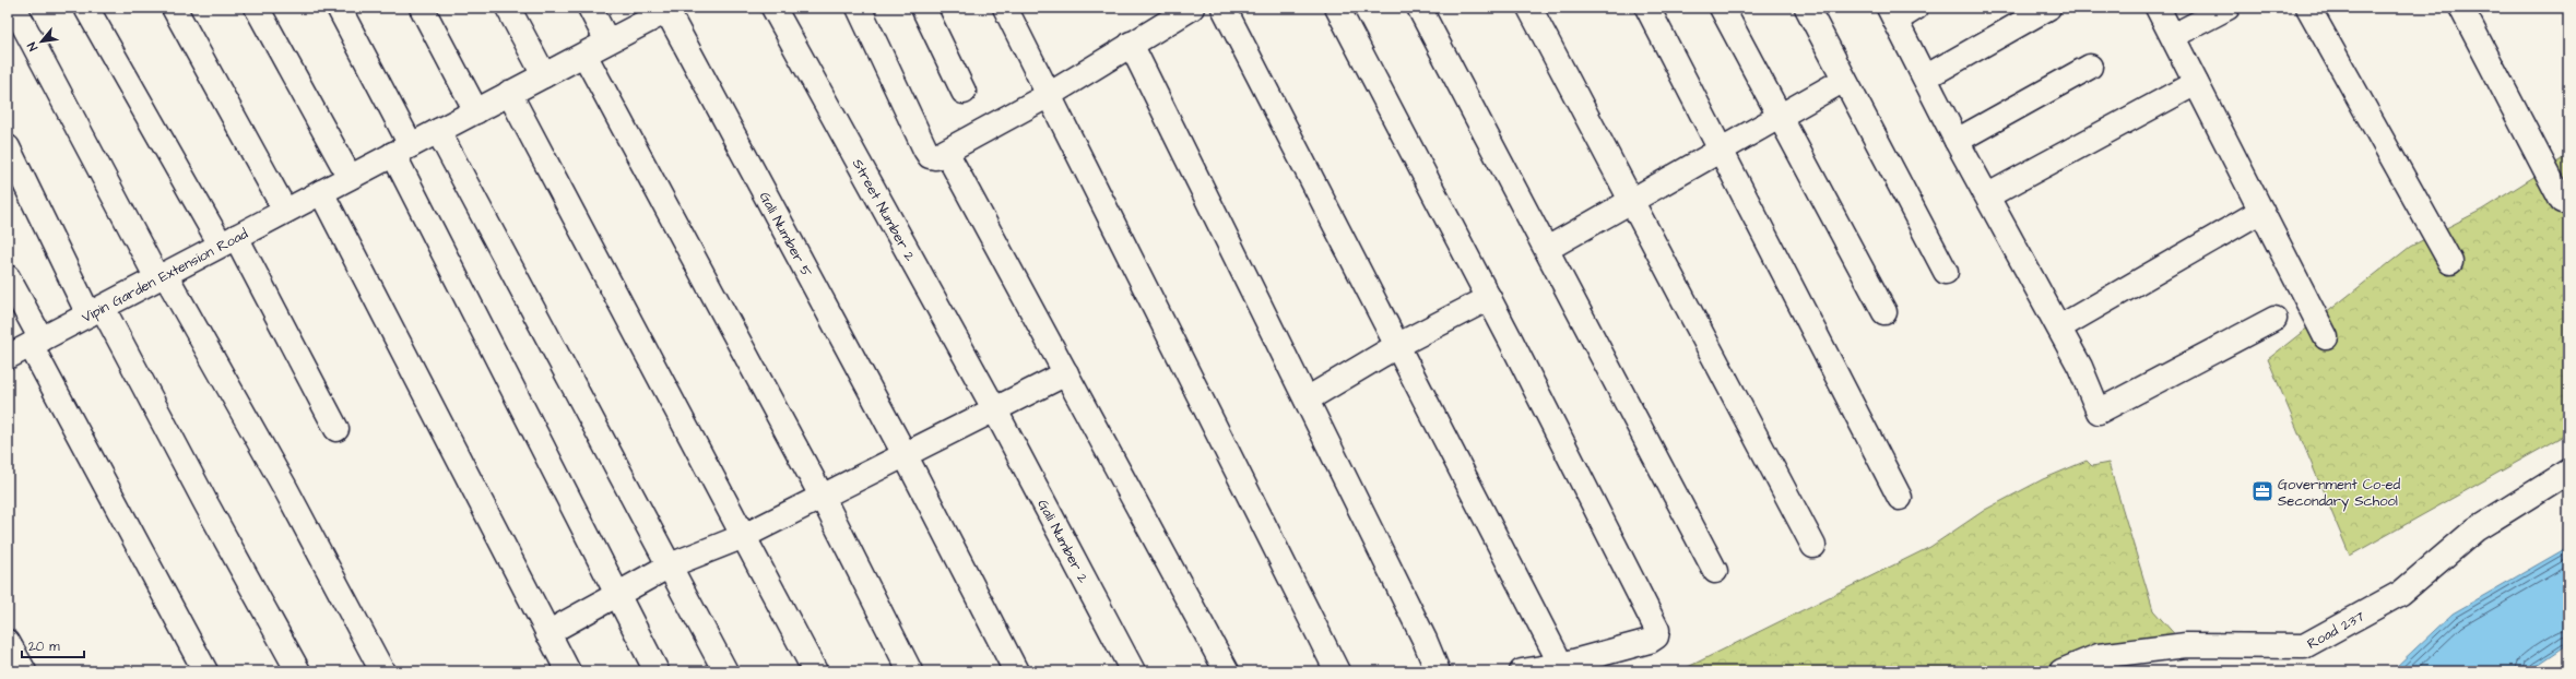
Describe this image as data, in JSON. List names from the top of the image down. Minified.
{"streets":{"street":["Street Number 2","Gali Number 5","Vipin Garden Extension Road","Gali Number 2","Road 237"]},"crossings":[["Street Number 2","Gali Number 2"],["Gali Number 5","Vipin Garden Extension Road"]],"places":{"office":["Government Co-ed Secondary School"]},"scale_bar":"20 m","north":"bottom left"}
